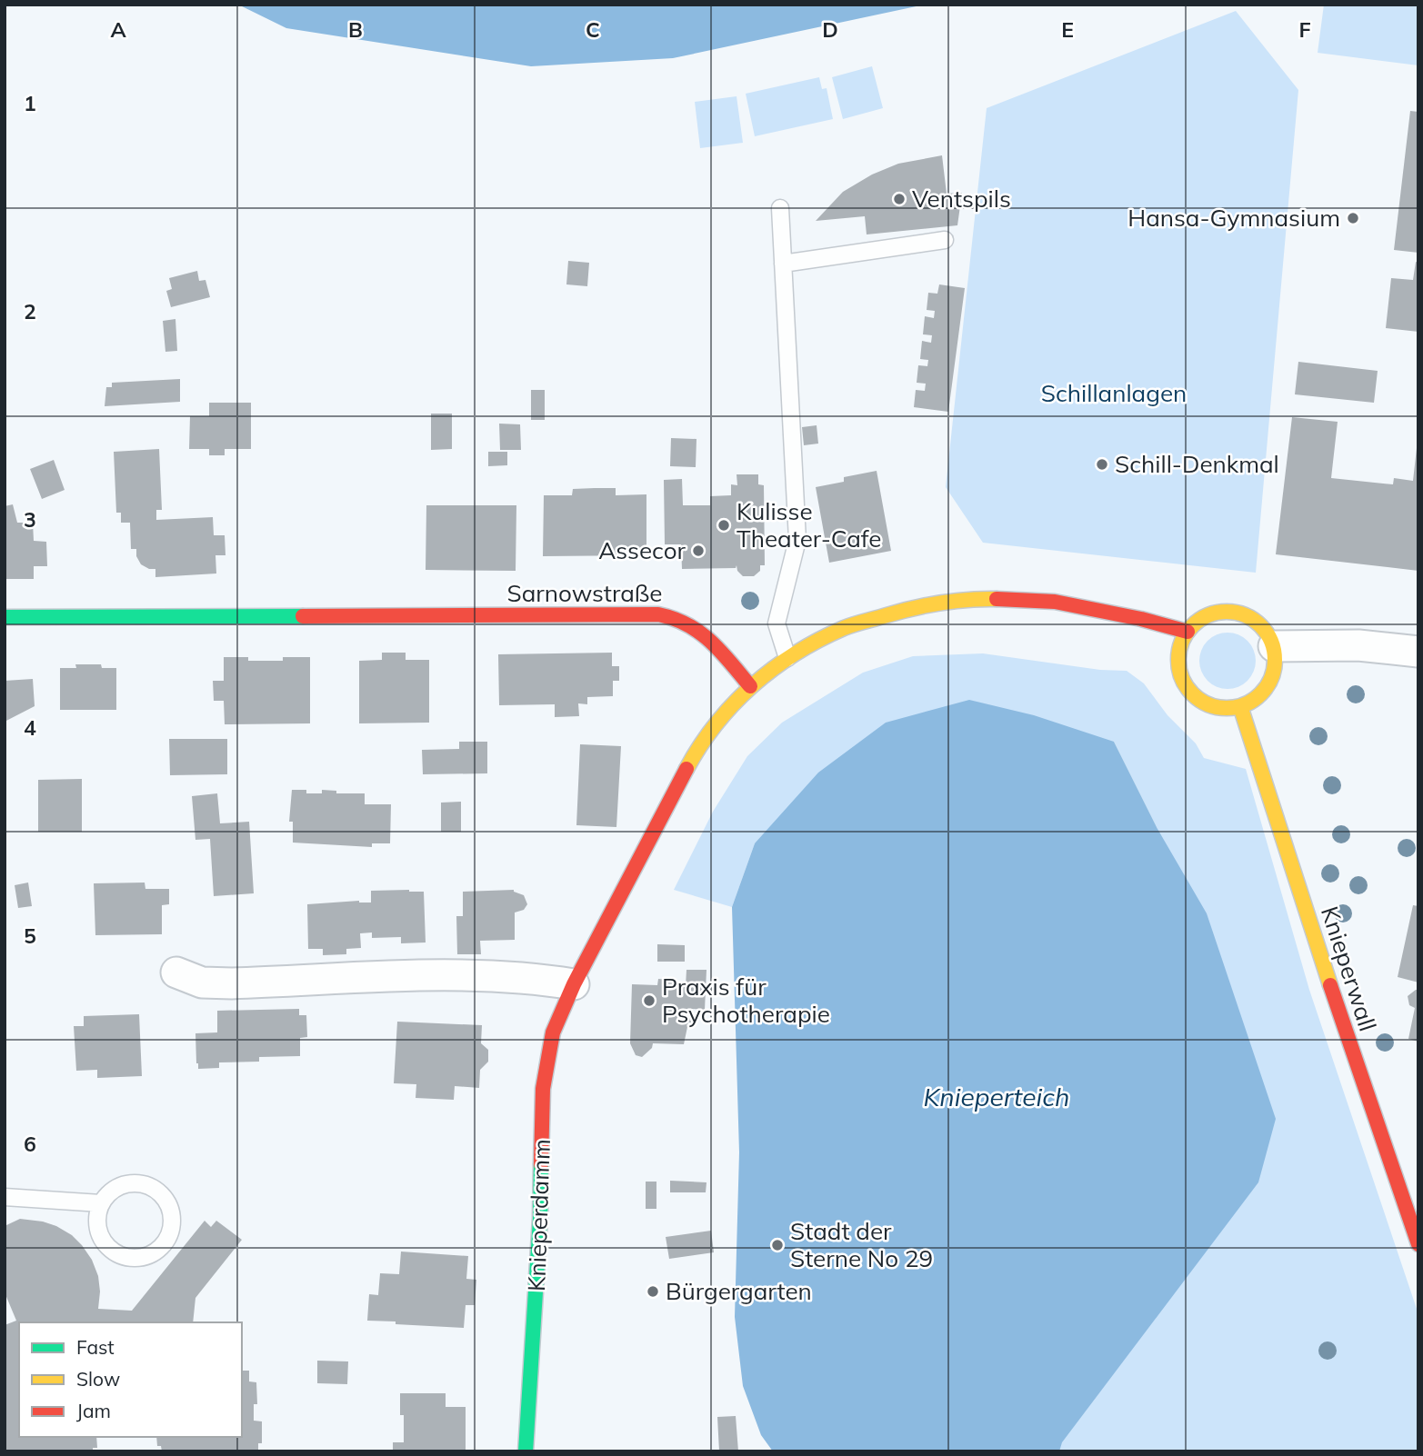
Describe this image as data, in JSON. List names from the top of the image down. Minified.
{"streets":{"street":["Sarnowstraße","Knieperwall","Knieperdamm"]},"crossings":[["Sarnowstraße","Knieperdamm"]],"water":["Knieperteich"],"parks":["Schillanlagen"],"places":["Ventspils","Hansa-Gymnasium","Schill-Denkmal","Kulisse Theater-Cafe","Assecor","Praxis für Psychotherapie","Stadt der Sterne No 29","Bürgergarten"],"legend":["Fast","Slow","Jam"],"grid":{"columns":["A","B","C","D","E","F"],"rows":["1","2","3","4","5","6"]}}
